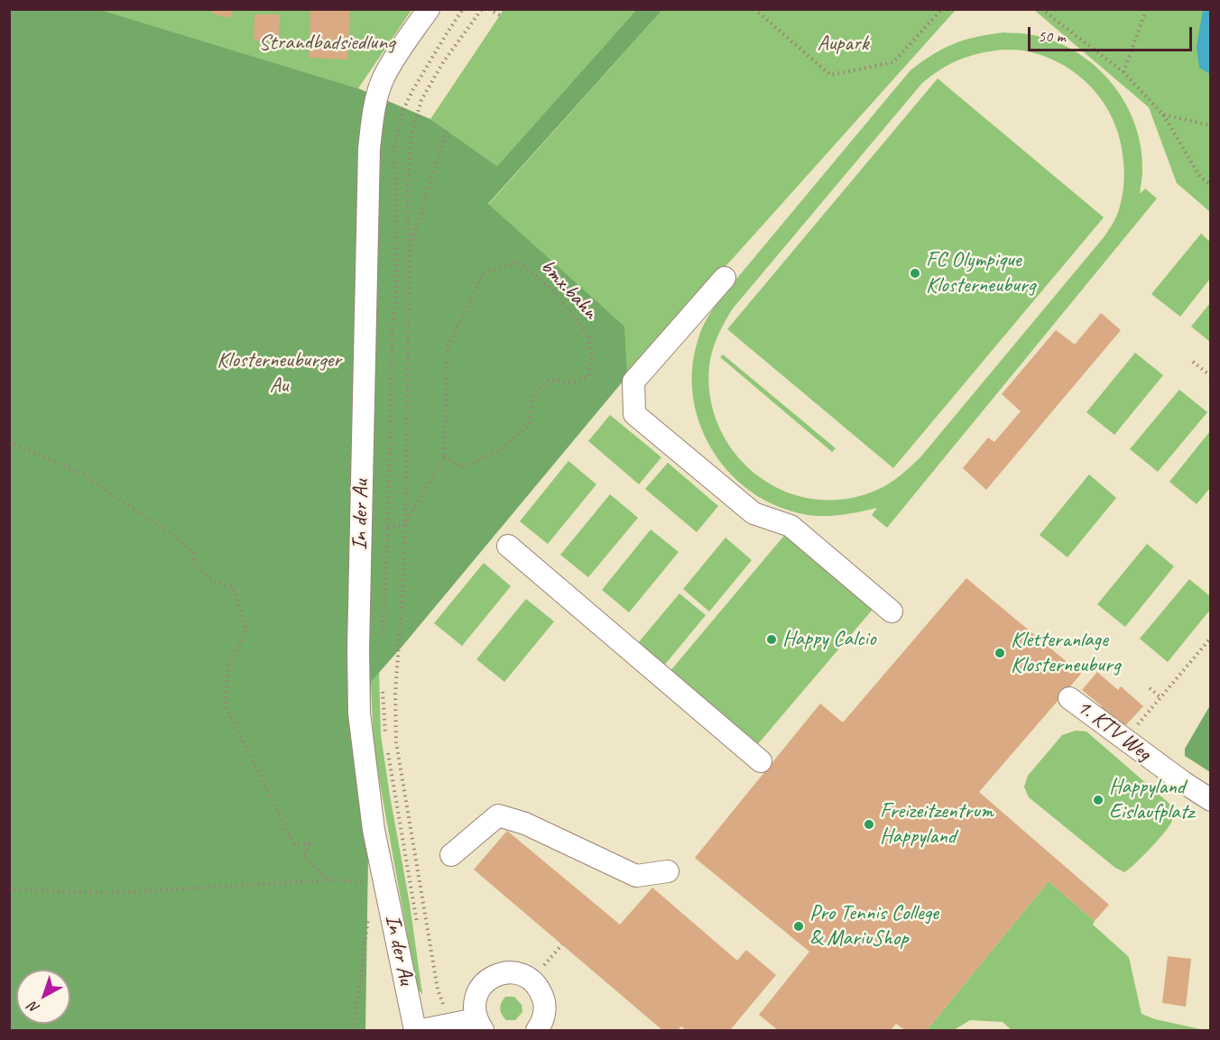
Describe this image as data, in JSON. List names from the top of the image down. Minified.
{"streets":{"street":["In der Au","1. KTV Weg"],"path":["bmx.bahn"]},"parks":["Strandbadsiedlung","Aupark","Klosterneuburger Au"],"places":["FC Olympique Klosterneuburg","Happy Calcio","Kletteranlage Klosterneuburg","Happyland Eislaufplatz","Freizeitzentrum Happyland","Pro Tennis College & MariuShop"],"scale_bar":"50 m","north":"bottom left"}
